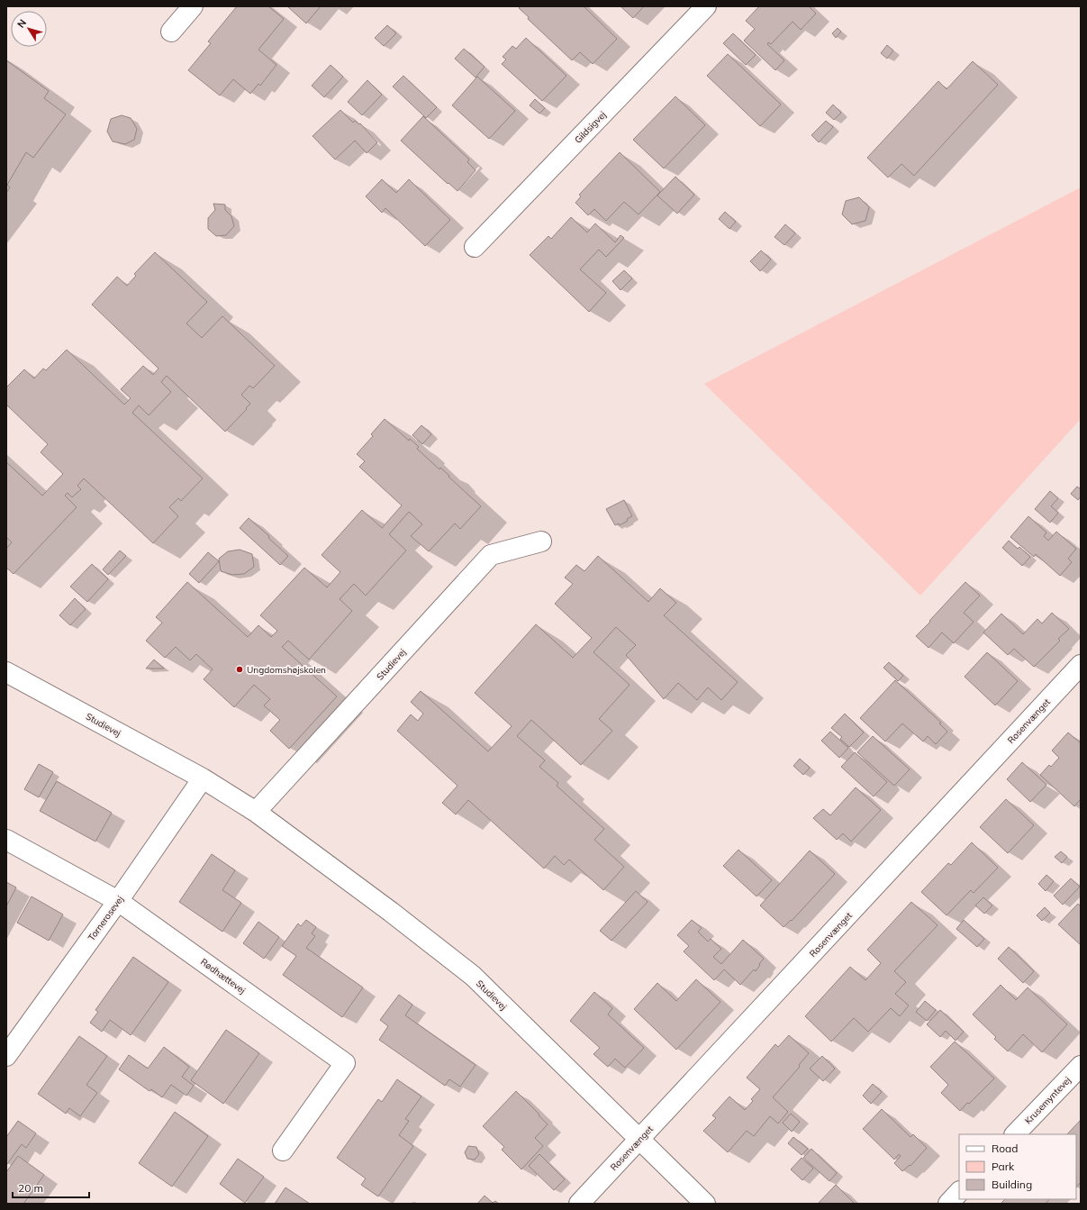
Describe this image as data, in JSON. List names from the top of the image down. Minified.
{"streets":{"street":["Gildsigvej","Studievej","Rosenvænget","Tornerosevej","Rødhættevej","Krusemyntevej"]},"crossings":[["Studievej","Rosenvænget"],["Studievej","Tornerosevej"],["Tornerosevej","Rødhættevej"]],"places":["Ungdomshøjskolen"],"legend":["Road","Park","Building"],"scale_bar":"20 m","north":"top left"}
